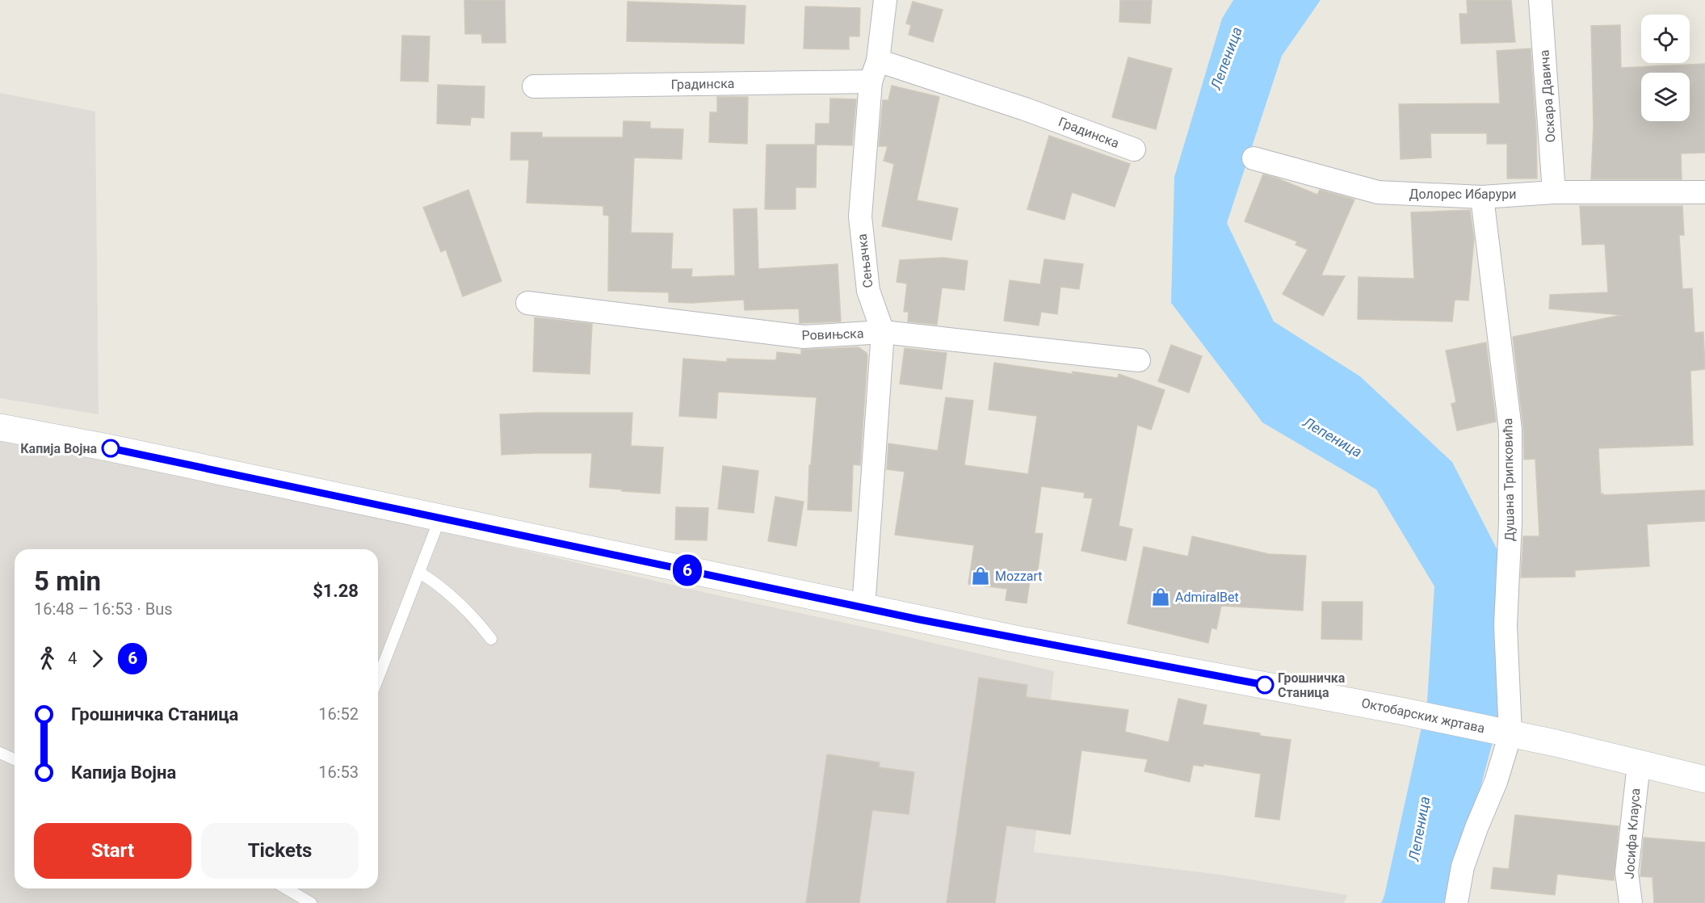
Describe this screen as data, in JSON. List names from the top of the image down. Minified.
{"streets":{"street":["Градинска","Оскара Давича","Долорес Ибарури","Сењачка","Ровињска","Душана Трипковића","Октобарских жртава","Јосифа Клауса"]},"crossings":[["Градинска","Сењачка"],["Оскара Давича","Долорес Ибарури"],["Долорес Ибарури","Душана Трипковића"],["Сењачка","Ровињска"],["Сењачка","Октобарских жртава"],["Душана Трипковића","Октобарских жртава"],["Октобарских жртава","Јосифа Клауса"]],"water":["Лепеница"],"places":{"other":["Капија Војна","Грошничка Станица"],"shop":["Mozzart","AdmiralBet"]},"lines":["bus line 6"],"page":{"on_map":"6","heading":["5 min","16:48 – 16:53 · Bus","$1.28"],"legs":["4","6"],"list":[{"name":"Грошничка Станица","value":"16:52"},{"name":"Капија Војна","value":"16:53"}],"buttons":["Start","Tickets"]}}
